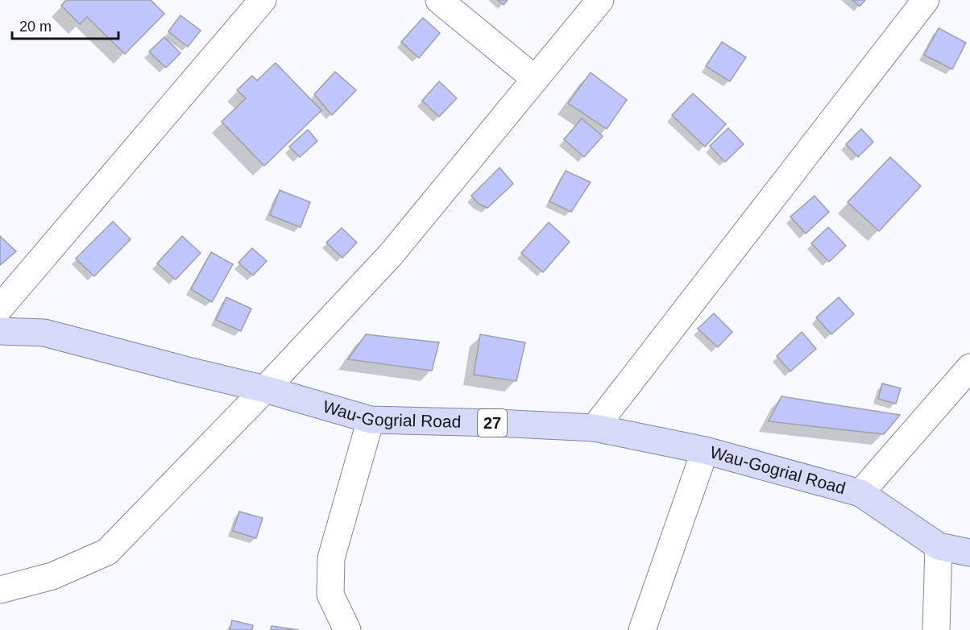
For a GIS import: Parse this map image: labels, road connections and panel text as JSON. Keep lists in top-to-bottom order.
{
  "streets": {
    "main road": ["Wau-Gogrial Road", "27"]
  },
  "scale_bar": "20 m"
}
